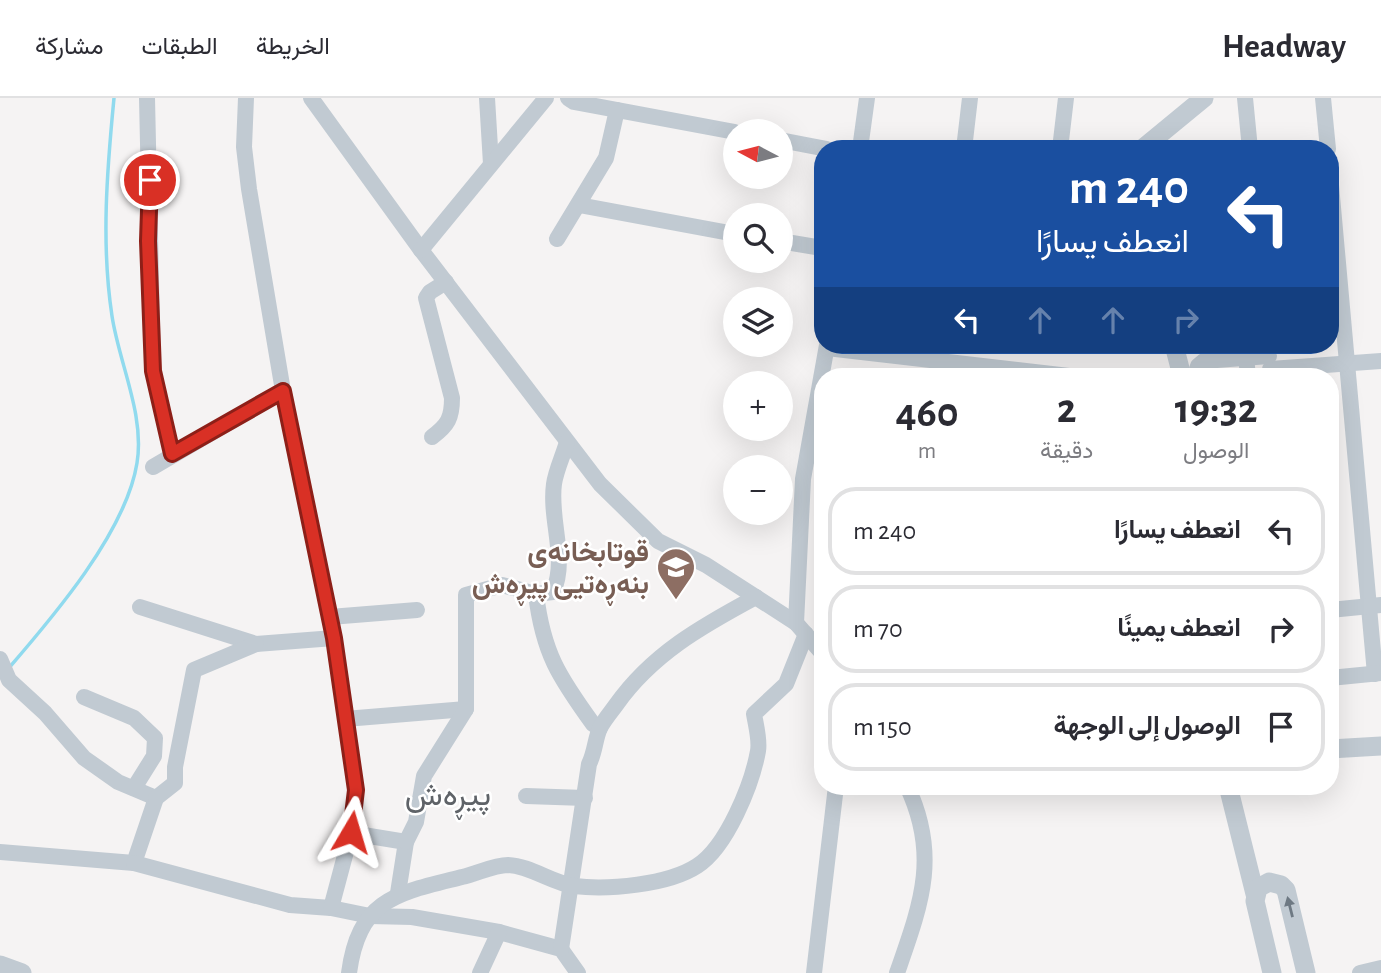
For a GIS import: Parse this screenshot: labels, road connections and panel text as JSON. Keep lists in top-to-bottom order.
{
  "districts": ["پیڕەش"],
  "places": {
    "school or university": ["قوتابخانەی بنەڕەتیی پیڕەش"]
  },
  "north": "left",
  "page": {
    "header": "Headway",
    "nav": ["الخريطة", "الطبقات", "مشاركة"],
    "map_buttons": ["+", "−"],
    "turn": ["240 m", "انعطف يسارًا"],
    "eta": [
      "19:32",
      "الوصول",
      "2",
      "دقيقة",
      "460",
      "m"
    ],
    "list": [
      {
        "name": "انعطف يسارًا",
        "value": "240 m"
      },
      {
        "name": "انعطف يمينًا",
        "value": "70 m"
      },
      {
        "name": "الوصول إلى الوجهة",
        "value": "150 m"
      }
    ]
  }
}
